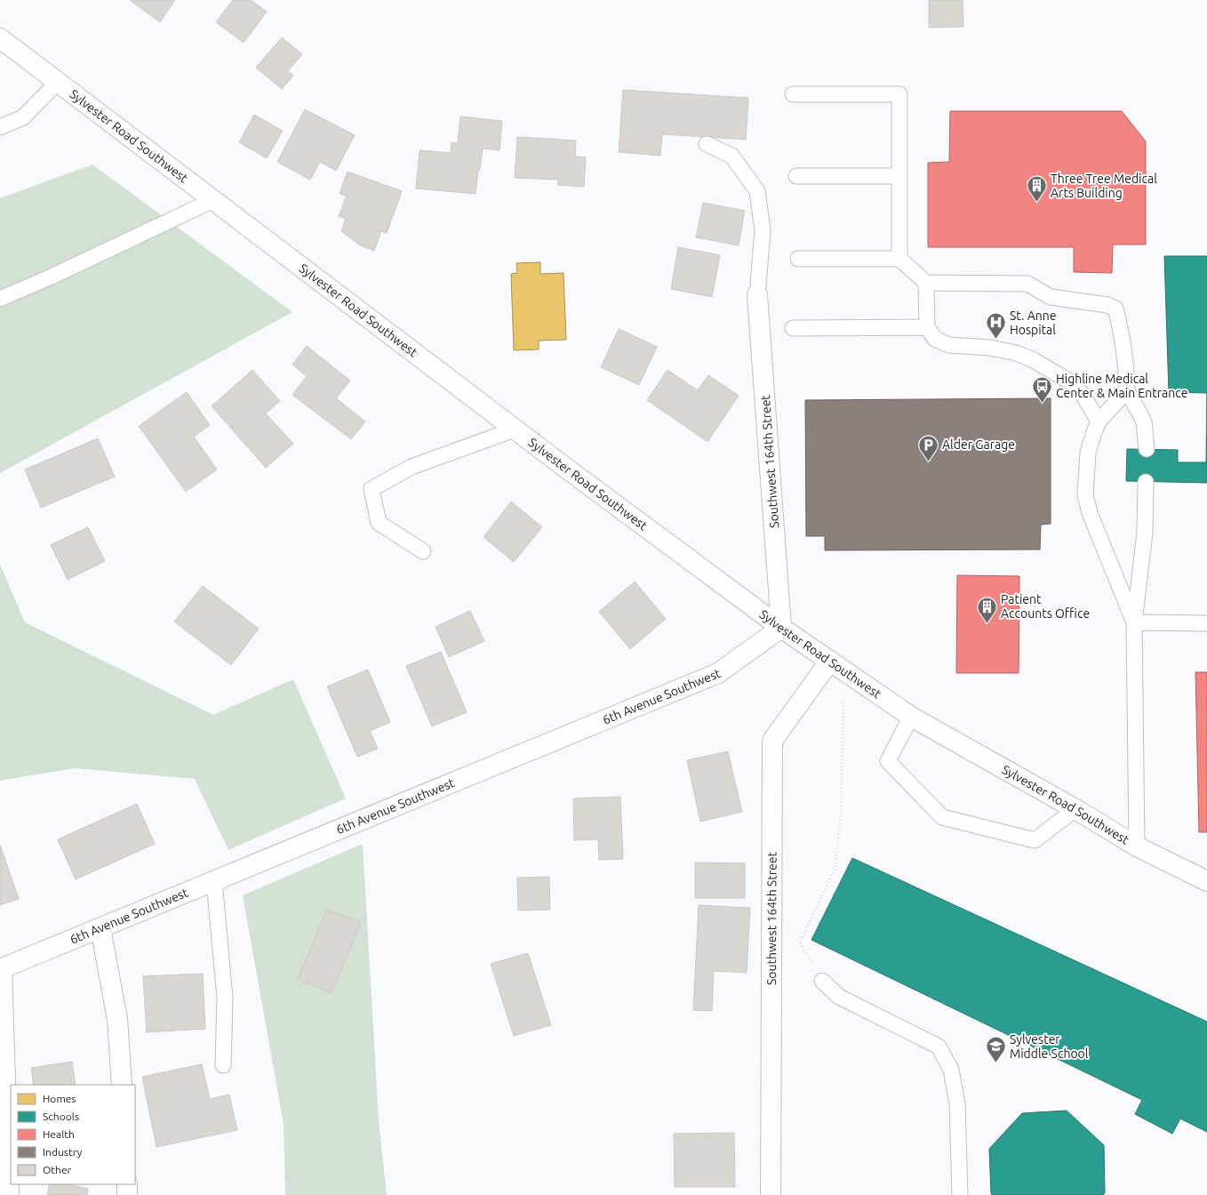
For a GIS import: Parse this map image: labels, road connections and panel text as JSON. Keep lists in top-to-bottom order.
{
  "streets": {
    "street": ["Sylvester Road Southwest", "Southwest 164th Street", "6th Avenue Southwest"]
  },
  "crossings": [
    ["Sylvester Road Southwest", "Southwest 164th Street"],
    ["Sylvester Road Southwest", "6th Avenue Southwest"],
    ["Southwest 164th Street", "6th Avenue Southwest"]
  ],
  "places": {
    "building": ["Three Tree Medical Arts Building", "Patient Accounts Office"],
    "hospital": ["St. Anne Hospital"],
    "bus stop": ["Highline Medical Center & Main Entrance"],
    "parking": ["Alder Garage"],
    "school or university": ["Sylvester Middle School"]
  },
  "legend": [
    "Homes",
    "Schools",
    "Health",
    "Industry",
    "Other"
  ]
}
